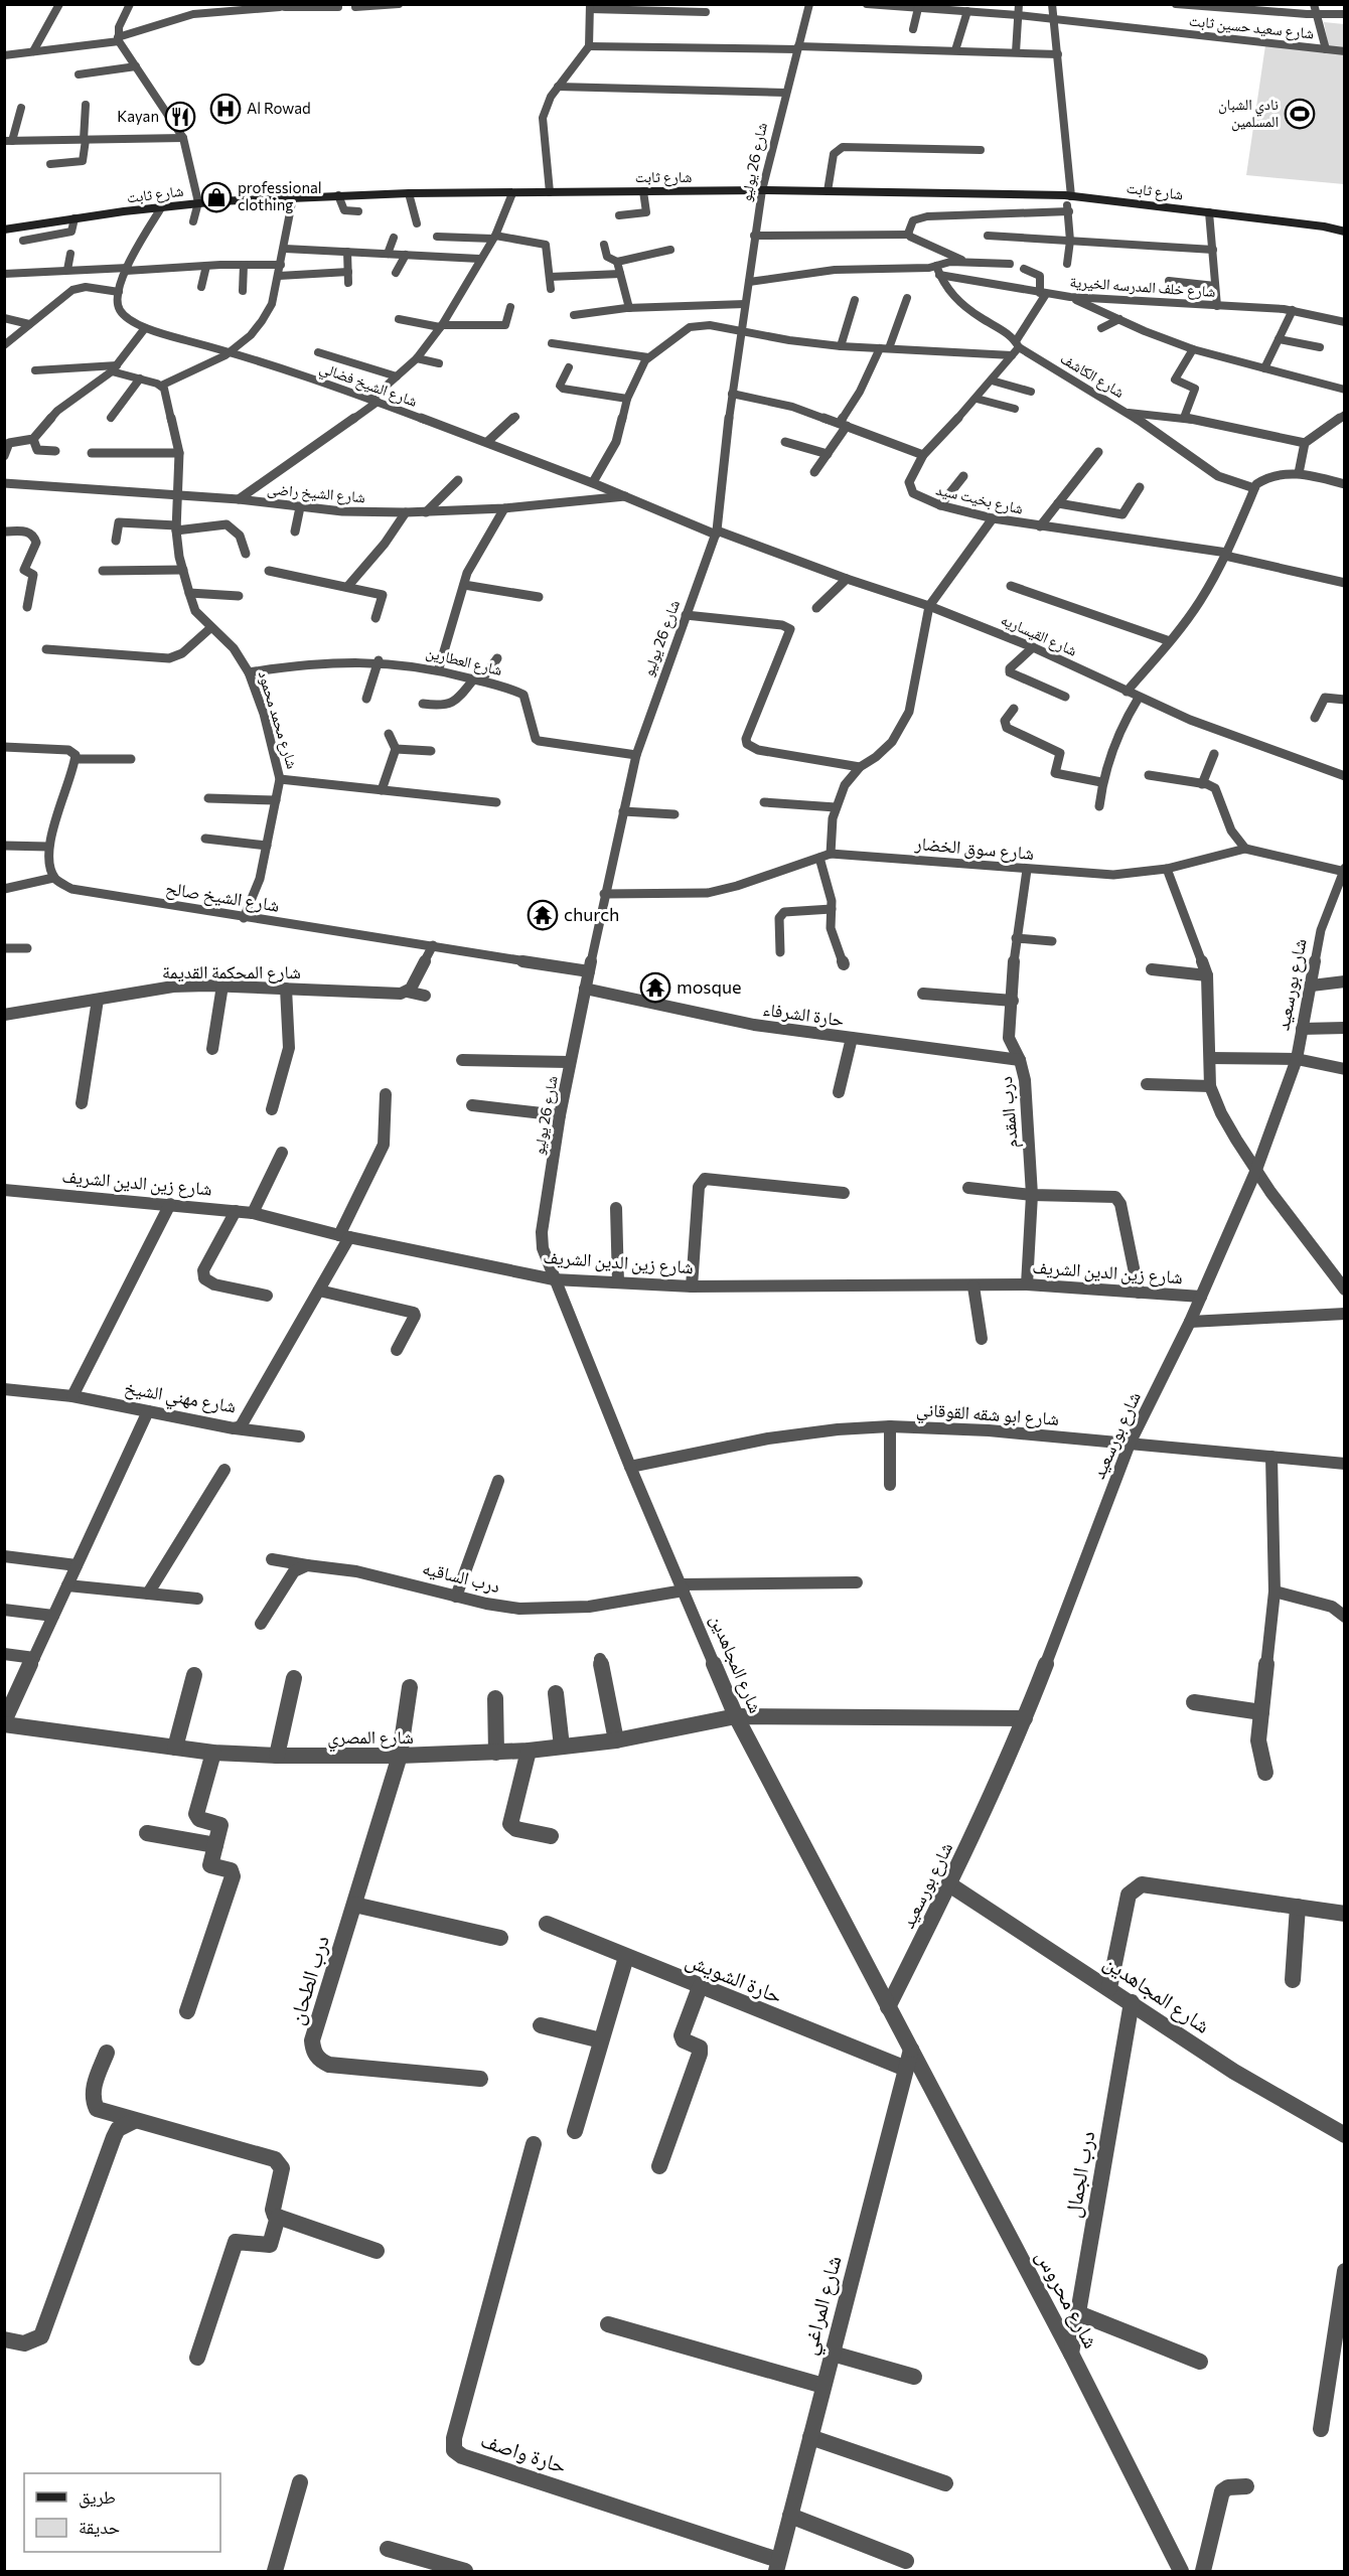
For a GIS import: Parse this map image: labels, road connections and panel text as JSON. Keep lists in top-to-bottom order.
{
  "streets": {
    "main road": ["شارع ثابت"],
    "street": [
      "شارع سعيد حسين ثابت",
      "شارع 26 يوليو",
      "شارع خلف المدرسه الخيرية",
      "شارع الكاشف",
      "شارع الشيخ فضالي",
      "شارع الشيخ راضى",
      "شارع بخيت سيد",
      "شارع القيساريه",
      "شارع العطارين",
      "شارع محمد محمود",
      "شارع سوق الخضار",
      "شارع الشيخ صالح",
      "شارع المحكمة القديمة",
      "شارع بورسعيد",
      "حارة الشرفاء",
      "درب المقدم",
      "شارع زين الدين الشريف",
      "شارع مهني الشيخ",
      "شارع ابو شقه القوقاني",
      "درب الساقيه",
      "شارع المجاهدين",
      "شارع المصري",
      "حارة الشويش",
      "درب الطحان",
      "درب الجمال",
      "شارع محروس",
      "شارع المراغي",
      "حارة واصف"
    ]
  },
  "crossings": [
    ["شارع 26 يوليو", "شارع ثابت"],
    ["شارع 26 يوليو", "شارع الشيخ فضالي"],
    ["شارع 26 يوليو", "شارع القيساريه"],
    ["شارع 26 يوليو", "شارع العطارين"],
    ["شارع 26 يوليو", "شارع سوق الخضار"],
    ["شارع 26 يوليو", "شارع الشيخ صالح"],
    ["شارع 26 يوليو", "حارة الشرفاء"],
    ["شارع 26 يوليو", "شارع زين الدين الشريف"],
    ["شارع 26 يوليو", "شارع المجاهدين"],
    ["شارع خلف المدرسه الخيرية", "شارع الكاشف"],
    ["شارع خلف المدرسه الخيرية", "شارع بخيت سيد"],
    ["شارع الكاشف", "شارع بخيت سيد"],
    ["شارع الشيخ فضالي", "شارع الشيخ راضى"],
    ["شارع الشيخ فضالي", "شارع القيساريه"],
    ["شارع الشيخ راضى", "شارع محمد محمود"],
    ["شارع العطارين", "شارع محمد محمود"],
    ["شارع محمد محمود", "شارع الشيخ صالح"],
    ["شارع سوق الخضار", "شارع بورسعيد"],
    ["شارع سوق الخضار", "درب المقدم"],
    ["شارع بورسعيد", "شارع زين الدين الشريف"],
    ["شارع بورسعيد", "شارع ابو شقه القوقاني"],
    ["شارع بورسعيد", "شارع المجاهدين"],
    ["شارع بورسعيد", "شارع المصري"],
    ["حارة الشرفاء", "درب المقدم"],
    ["درب المقدم", "شارع زين الدين الشريف"],
    ["شارع زين الدين الشريف", "شارع مهني الشيخ"],
    ["شارع زين الدين الشريف", "شارع المجاهدين"],
    ["شارع ابو شقه القوقاني", "شارع المجاهدين"],
    ["درب الساقيه", "شارع المجاهدين"],
    ["شارع المجاهدين", "شارع المصري"],
    ["شارع المجاهدين", "درب الجمال"],
    ["شارع المجاهدين", "شارع محروس"],
    ["شارع المجاهدين", "شارع المراغي"],
    ["شارع المصري", "درب الطحان"],
    ["حارة الشويش", "شارع المراغي"],
    ["درب الجمال", "شارع محروس"],
    ["شارع محروس", "شارع المراغي"],
    ["شارع المراغي", "حارة واصف"]
  ],
  "places": {
    "hospital": ["Al Rowad"],
    "sports": ["نادي الشبان المسلمين"],
    "restaurant": ["Kayan"],
    "shop": ["professional clothing"],
    "temple": ["church", "mosque"]
  },
  "legend": ["طريق", "حديقة"]
}
